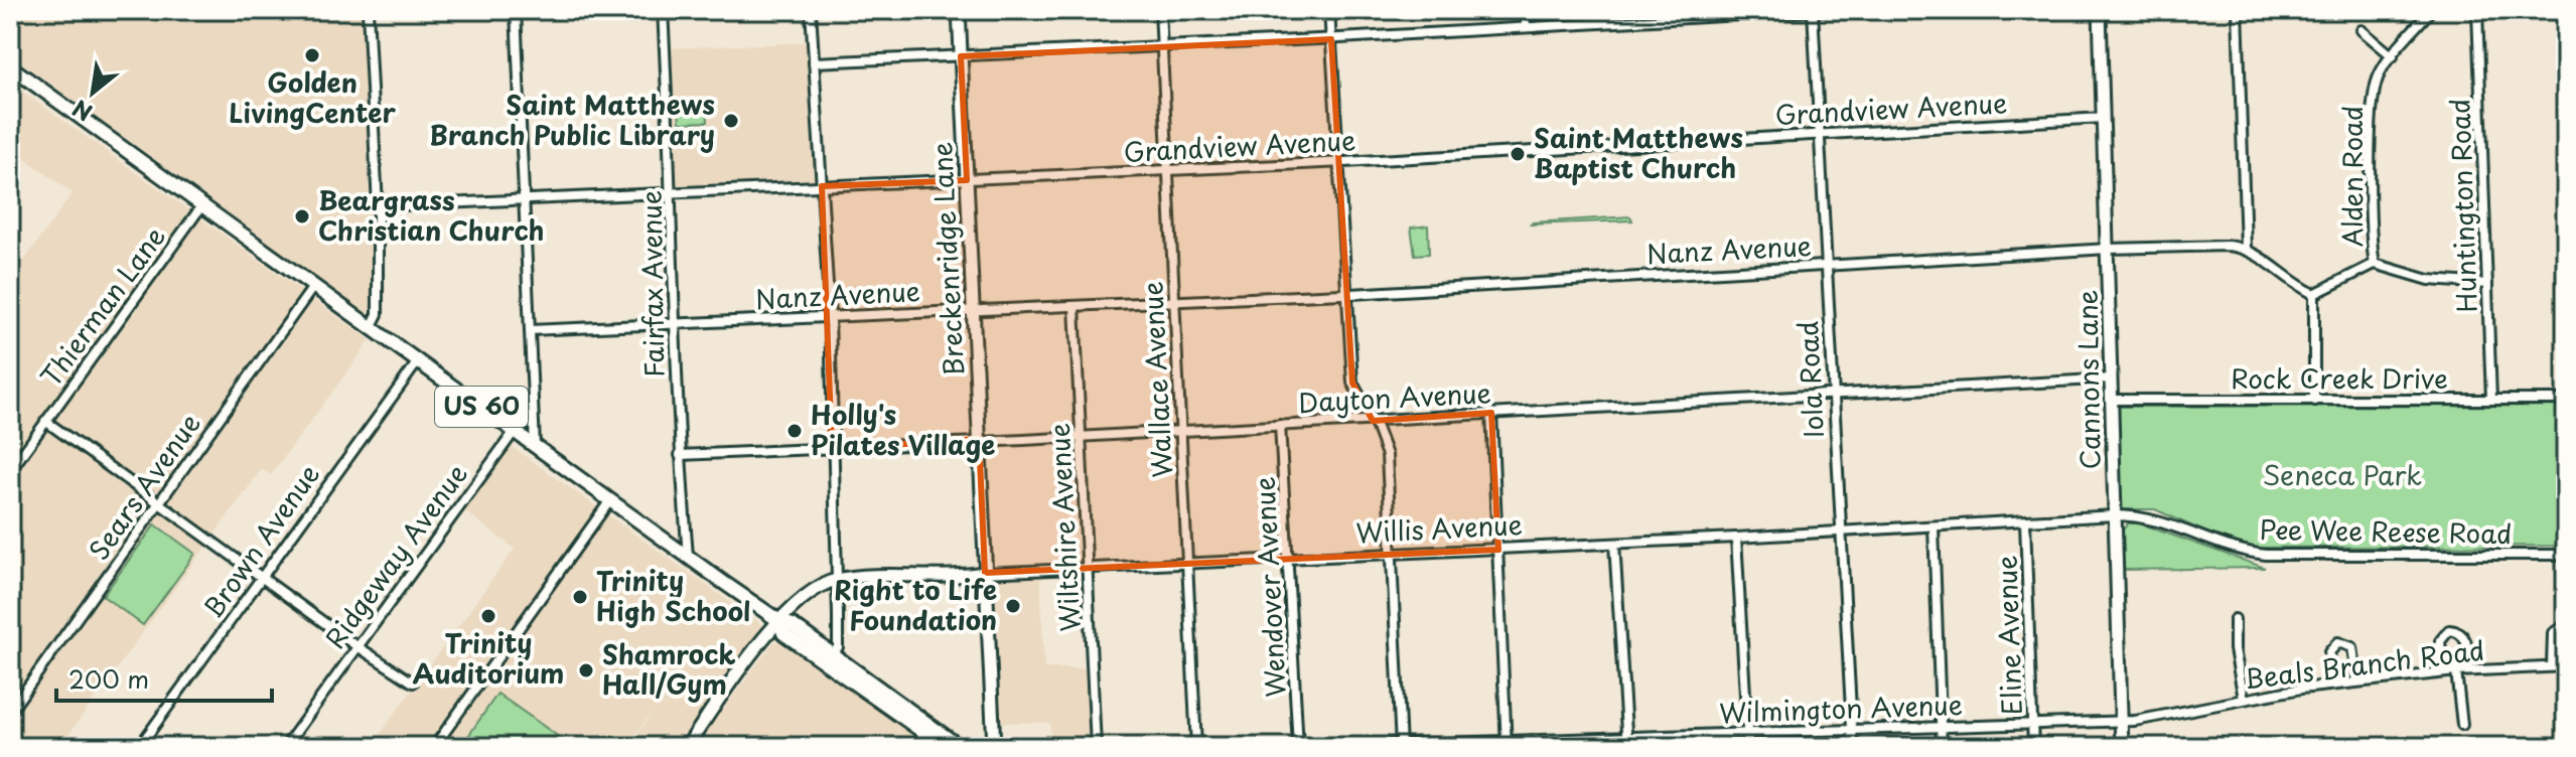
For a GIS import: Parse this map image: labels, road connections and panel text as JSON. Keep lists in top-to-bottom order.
{
  "streets": {
    "main road": [
      "Breckenridge Lane",
      "Cannons Lane",
      "US 60",
      "Willis Avenue"
    ],
    "street": [
      "Grandview Avenue",
      "Alden Road",
      "Huntington Road",
      "Nanz Avenue",
      "Fairfax Avenue",
      "Thierman Lane",
      "Wallace Avenue",
      "Iola Road",
      "Rock Creek Drive",
      "Dayton Avenue",
      "Sears Avenue",
      "Wiltshire Avenue",
      "Pee Wee Reese Road",
      "Brown Avenue",
      "Ridgeway Avenue",
      "Wendover Avenue",
      "Eline Avenue",
      "Beals Branch Road",
      "Wilmington Avenue"
    ]
  },
  "crossings": [
    ["Grandview Avenue", "Breckenridge Lane"],
    ["Grandview Avenue", "Fairfax Avenue"],
    ["Grandview Avenue", "Wallace Avenue"],
    ["Grandview Avenue", "Iola Road"],
    ["Grandview Avenue", "Cannons Lane"],
    ["Huntington Road", "Rock Creek Drive"],
    ["Nanz Avenue", "Breckenridge Lane"],
    ["Nanz Avenue", "Fairfax Avenue"],
    ["Nanz Avenue", "Wallace Avenue"],
    ["Nanz Avenue", "Iola Road"],
    ["Nanz Avenue", "Cannons Lane"],
    ["Nanz Avenue", "Wiltshire Avenue"],
    ["Breckenridge Lane", "Dayton Avenue"],
    ["Breckenridge Lane", "Willis Avenue"],
    ["Fairfax Avenue", "Dayton Avenue"],
    ["Fairfax Avenue", "US 60"],
    ["Thierman Lane", "US 60"],
    ["Wallace Avenue", "Dayton Avenue"],
    ["Wallace Avenue", "Willis Avenue"],
    ["Iola Road", "Dayton Avenue"],
    ["Iola Road", "Willis Avenue"],
    ["Iola Road", "Wilmington Avenue"],
    ["Cannons Lane", "Rock Creek Drive"],
    ["Cannons Lane", "Dayton Avenue"],
    ["Cannons Lane", "Willis Avenue"],
    ["Cannons Lane", "Pee Wee Reese Road"],
    ["Cannons Lane", "Beals Branch Road"],
    ["Cannons Lane", "Wilmington Avenue"],
    ["Dayton Avenue", "Wiltshire Avenue"],
    ["Dayton Avenue", "Wendover Avenue"],
    ["US 60", "Sears Avenue"],
    ["US 60", "Willis Avenue"],
    ["US 60", "Brown Avenue"],
    ["US 60", "Ridgeway Avenue"],
    ["Wiltshire Avenue", "Willis Avenue"],
    ["Willis Avenue", "Pee Wee Reese Road"],
    ["Willis Avenue", "Wendover Avenue"],
    ["Willis Avenue", "Eline Avenue"],
    ["Eline Avenue", "Wilmington Avenue"],
    ["Beals Branch Road", "Wilmington Avenue"]
  ],
  "parks": ["Seneca Park"],
  "places": [
    "Golden LivingCenter",
    "Saint Matthews Branch Public Library",
    "Saint Matthews Baptist Church",
    "Beargrass Christian Church",
    "Holly's Pilates Village",
    "Trinity High School",
    "Right to Life Foundation",
    "Trinity Auditorium",
    "Shamrock Hall/Gym"
  ],
  "scale_bar": "200 m",
  "north": "bottom left"
}
